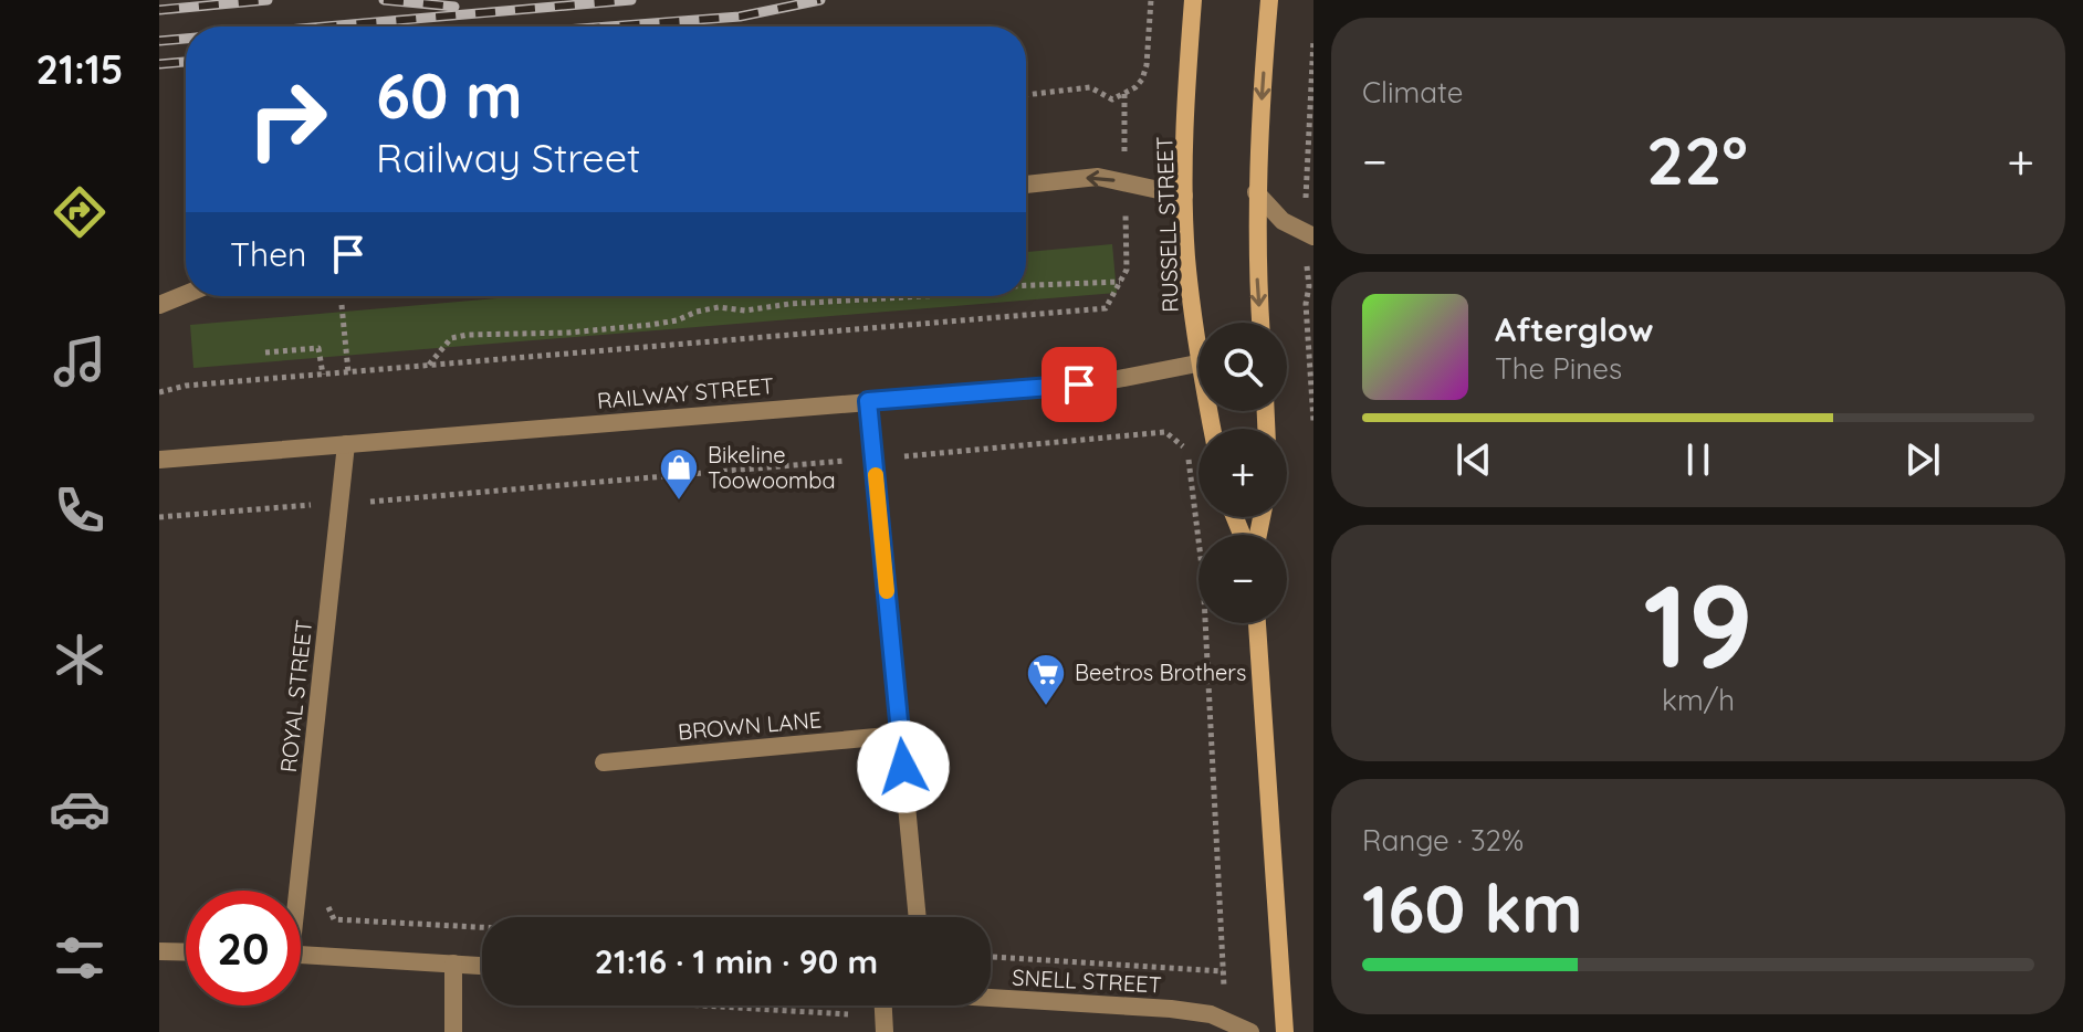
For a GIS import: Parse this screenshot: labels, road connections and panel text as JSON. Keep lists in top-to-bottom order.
{
  "streets": {
    "main road": ["RUSSELL STREET"],
    "street": [
      "RAILWAY STREET",
      "ROYAL STREET",
      "BROWN LANE",
      "SNELL STREET"
    ]
  },
  "crossings": [
    ["RAILWAY STREET", "ROYAL STREET"]
  ],
  "places": {
    "shop": ["Bikeline Toowoomba"],
    "supermarket": ["Beetros Brothers"]
  },
  "page": {
    "tabs": "21:15",
    "tile": [
      "Climate",
      ["19", "km/h"],
      ["Range · 32%", "160 km"]
    ],
    "turn": ["60 m", "Railway Street"],
    "heat": ["−", "22°", "+"],
    "then": "Then",
    "song": ["Afterglow", "The Pines"],
    "map_buttons": ["+", "−"],
    "limit": "20",
    "trip": "21:16 · 1 min · 90 m"
  }
}
